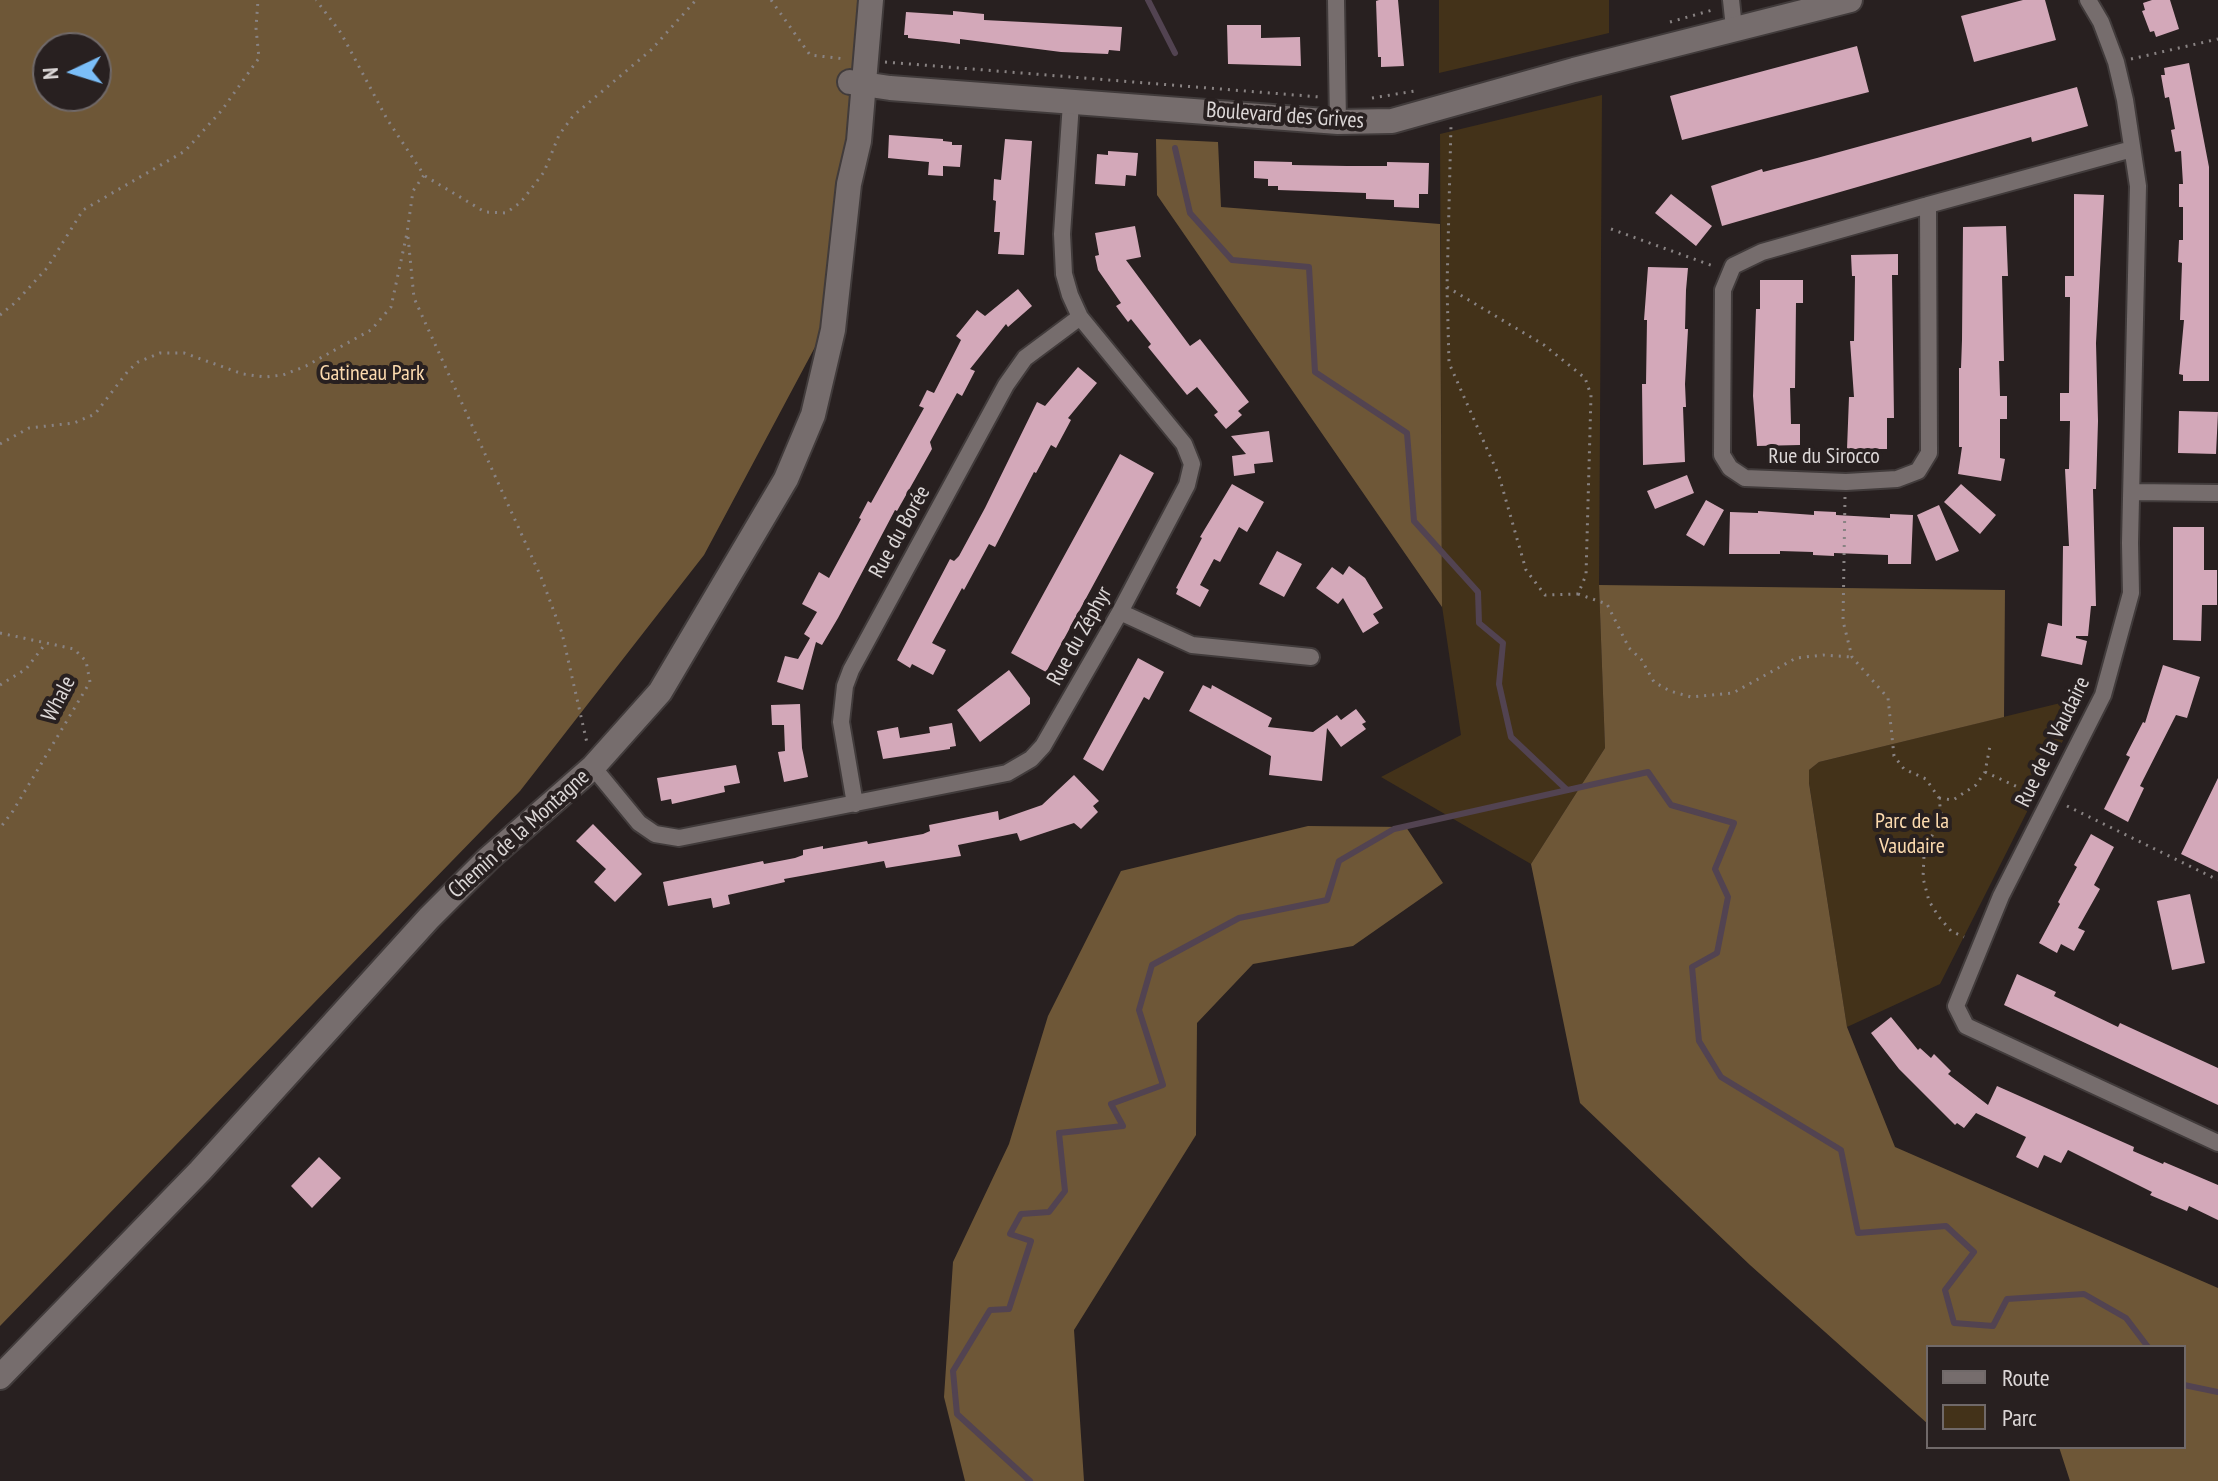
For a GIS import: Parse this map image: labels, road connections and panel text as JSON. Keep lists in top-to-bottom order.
{
  "streets": {
    "street": [
      "Boulevard des Grives",
      "Rue du Sirocco",
      "Rue du Borée",
      "Rue du Zéphyr",
      "Rue de la Vaudaire",
      "Chemin de la Montagne"
    ],
    "path": ["Whale"]
  },
  "crossings": [
    ["Boulevard des Grives", "Rue du Zéphyr"],
    ["Boulevard des Grives", "Chemin de la Montagne"],
    ["Rue du Borée", "Rue du Zéphyr"],
    ["Rue du Zéphyr", "Chemin de la Montagne"]
  ],
  "parks": ["Gatineau Park", "Parc de la Vaudaire"],
  "legend": ["Route", "Parc"],
  "north": "left"
}
